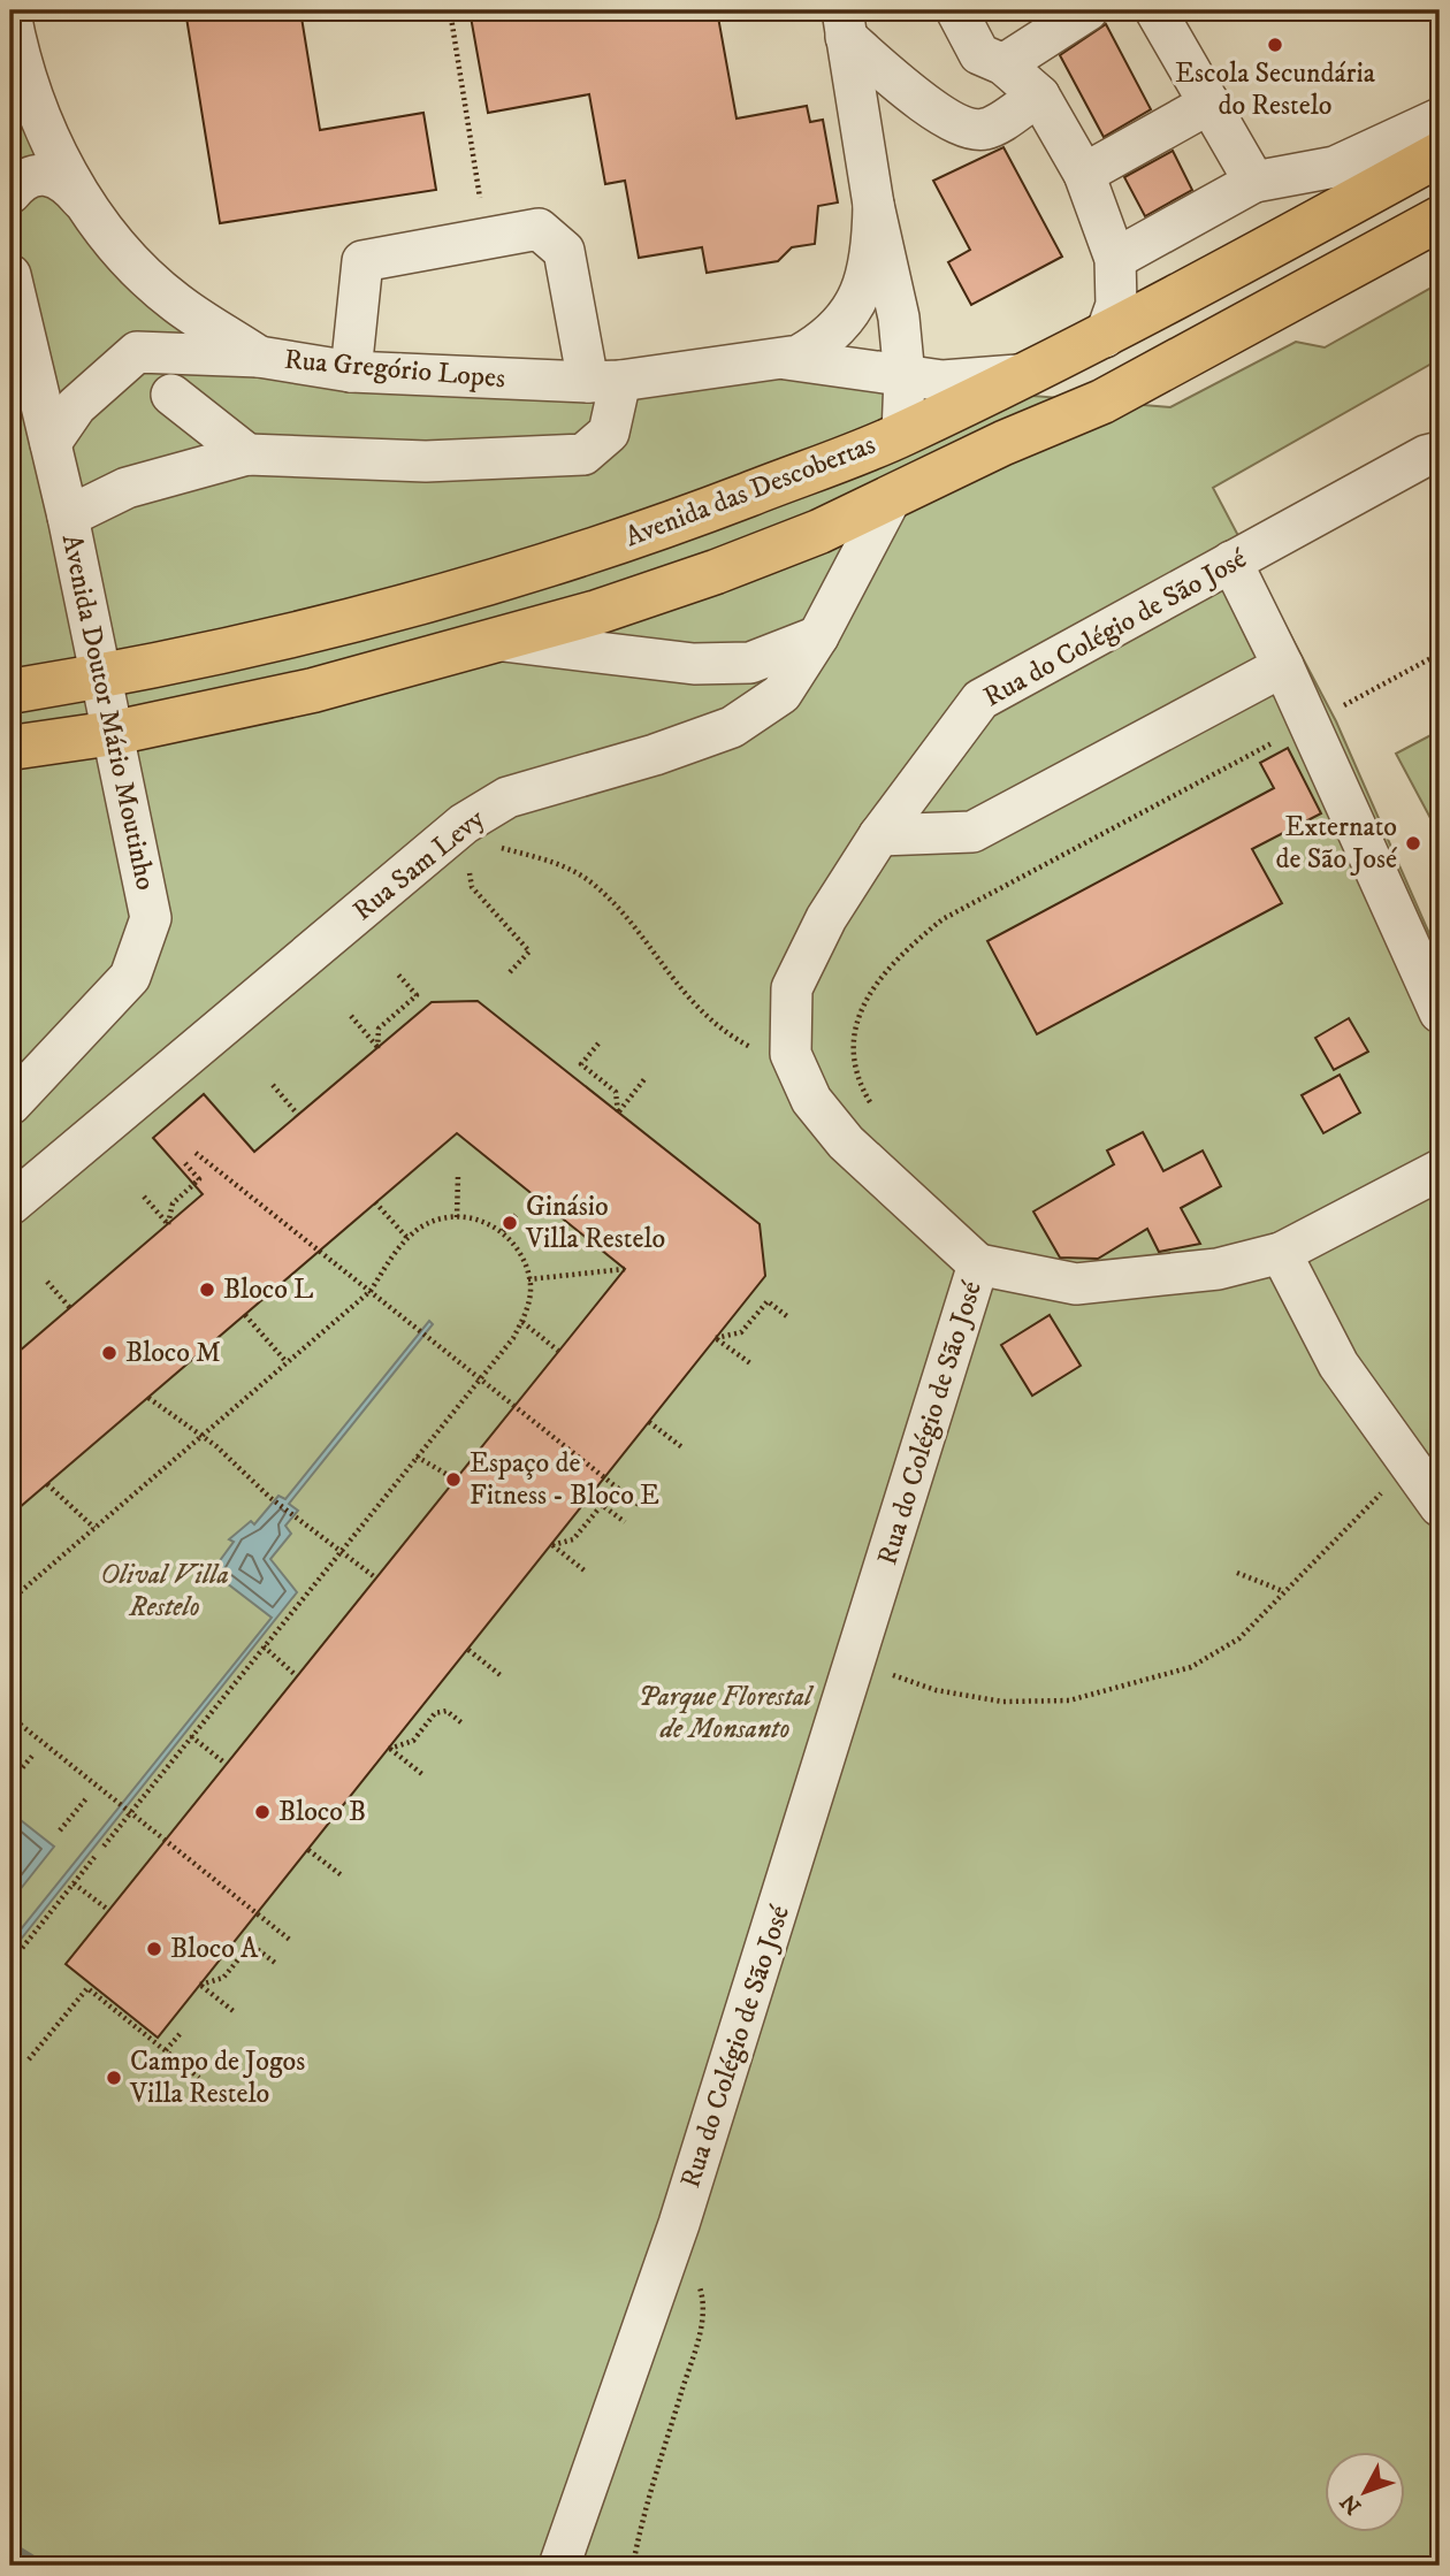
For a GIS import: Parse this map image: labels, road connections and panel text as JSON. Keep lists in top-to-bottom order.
{
  "streets": {
    "main road": ["Avenida das Descobertas"],
    "street": [
      "Rua Gregório Lopes",
      "Rua do Colégio de São José",
      "Avenida Doutor Mário Moutinho",
      "Rua Sam Levy"
    ]
  },
  "crossings": [
    ["Rua Gregório Lopes", "Avenida das Descobertas"],
    ["Rua Gregório Lopes", "Avenida Doutor Mário Moutinho"],
    ["Avenida das Descobertas", "Avenida Doutor Mário Moutinho"],
    ["Avenida das Descobertas", "Rua Sam Levy"]
  ],
  "parks": ["Olival Villa Restelo", "Parque Florestal de Monsanto"],
  "places": [
    "Escola Secundária do Restelo",
    "Externato de São José",
    "Ginásio Villa Restelo",
    "Bloco L",
    "Bloco M",
    "Espaço de Fitness - Bloco E",
    "Bloco B",
    "Bloco A",
    "Campo de Jogos Villa Restelo"
  ],
  "north": "bottom left"
}
